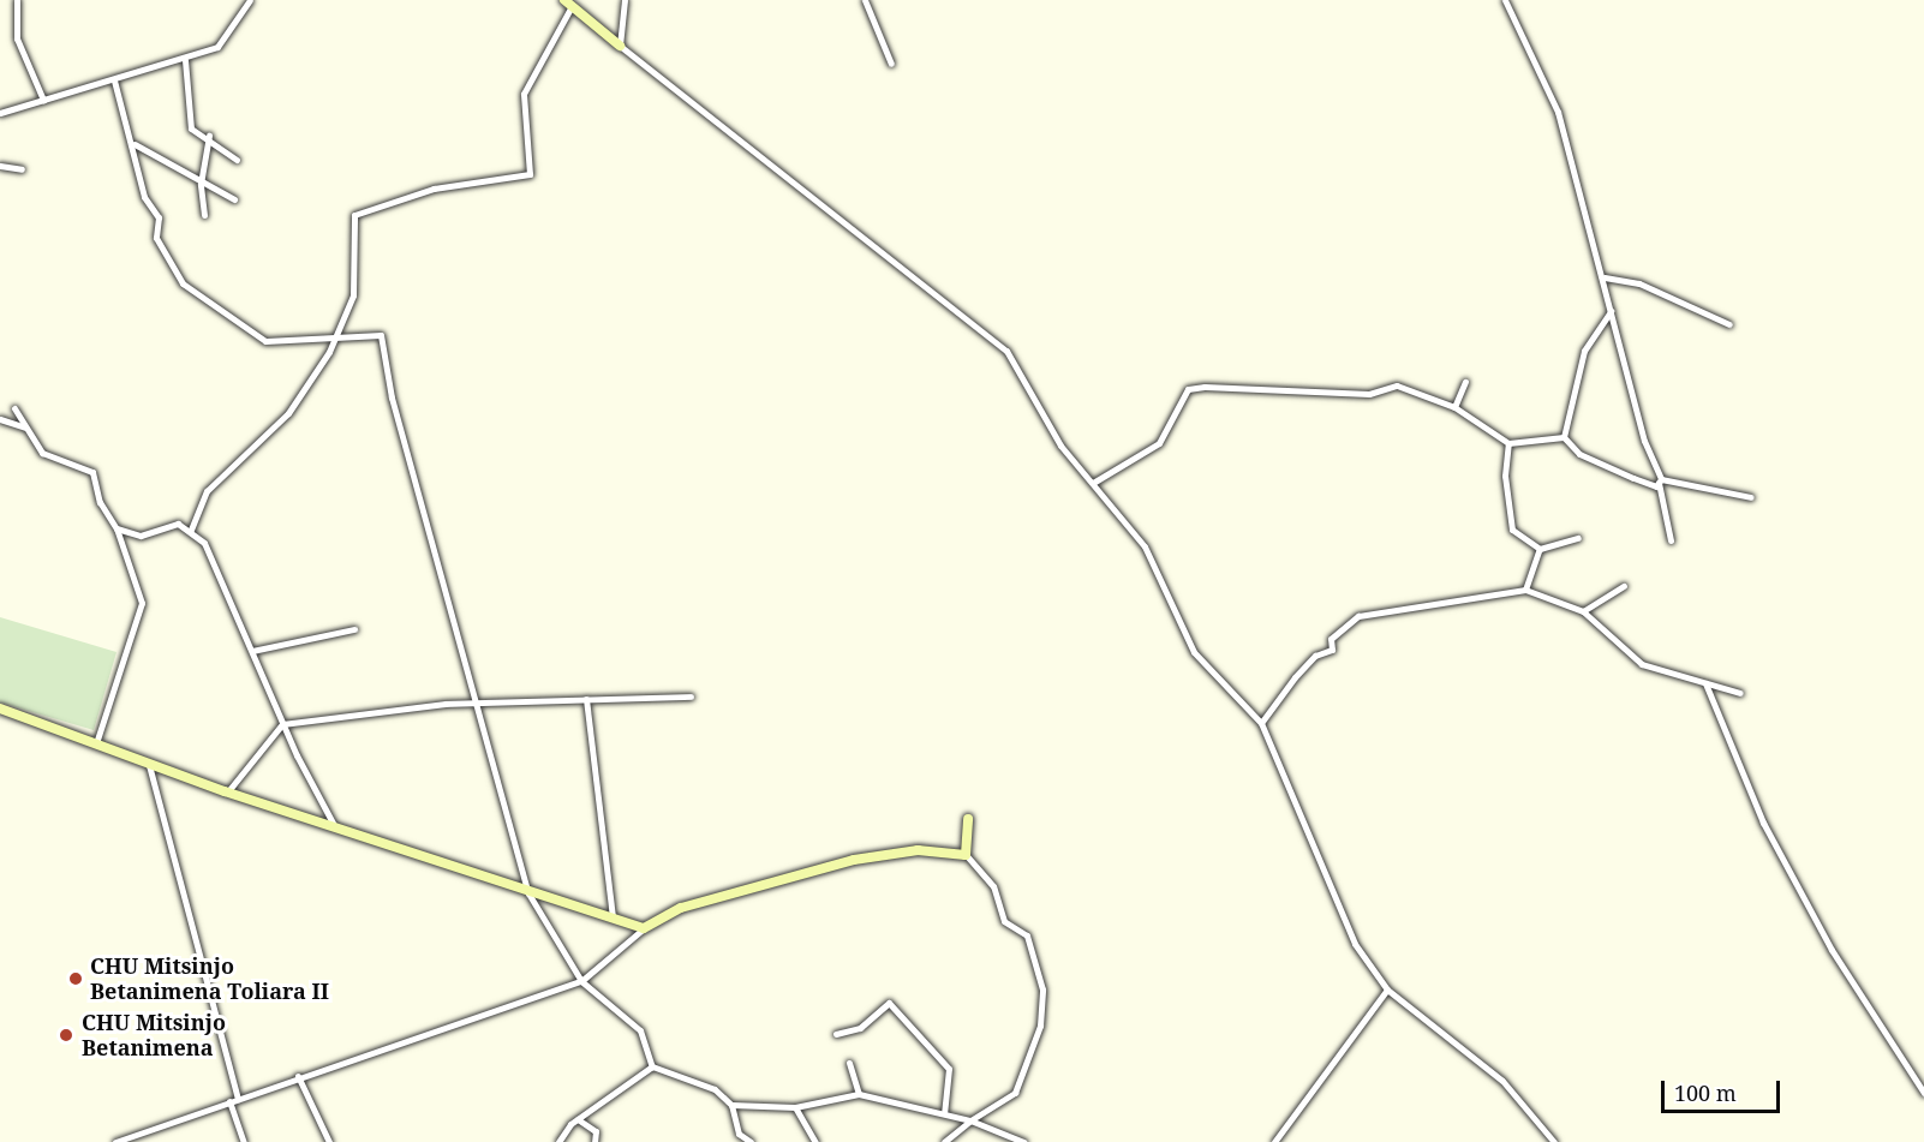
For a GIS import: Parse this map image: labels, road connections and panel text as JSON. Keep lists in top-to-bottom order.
{
  "places": ["CHU Mitsinjo Betanimena Toliara II", "CHU Mitsinjo Betanimena"],
  "scale_bar": "100 m"
}
